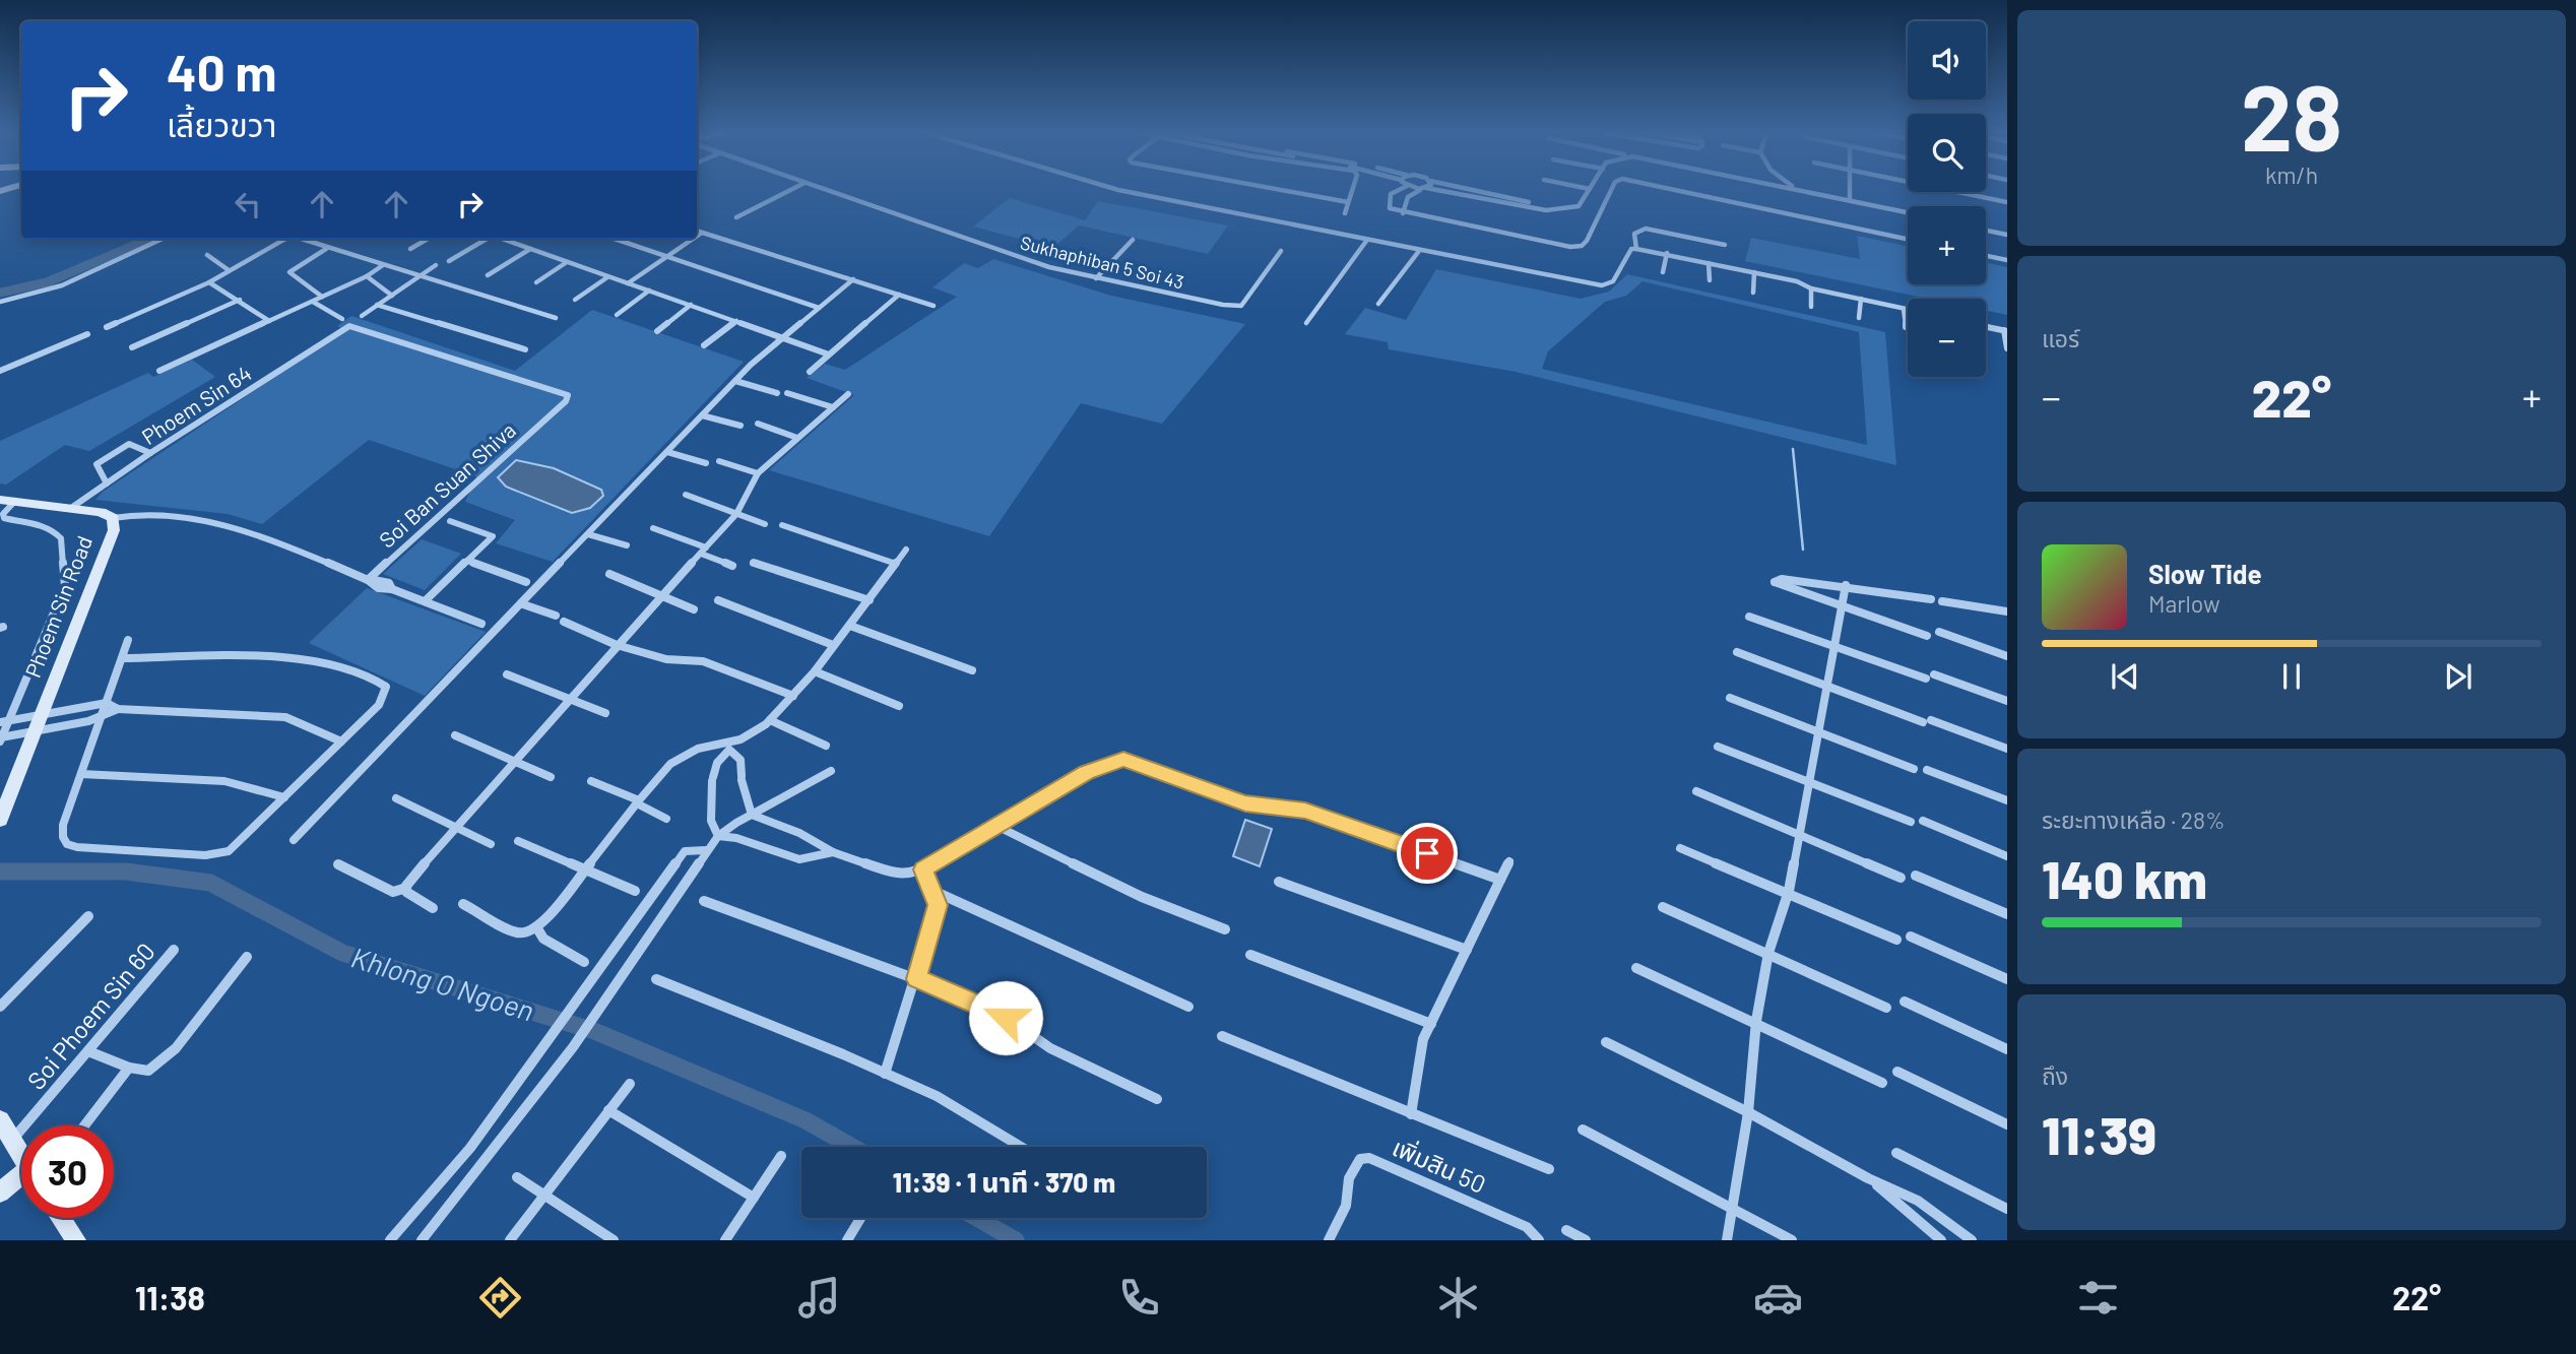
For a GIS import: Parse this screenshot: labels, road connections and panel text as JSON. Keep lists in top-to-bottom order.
{
  "streets": {
    "street": [
      "Sukhaphiban 5 Soi 43",
      "Phoem Sin 64",
      "Soi Ban Suan Shiva",
      "Phoem Sin Road",
      "Soi Phoem Sin 60",
      "เพิ่มสิน 50"
    ]
  },
  "crossings": [
    ["Phoem Sin 64", "Soi Ban Suan Shiva"],
    ["Phoem Sin 64", "Phoem Sin Road"]
  ],
  "water": ["Khlong O Ngoen"],
  "page": {
    "tile": [
      ["28", "km/h"],
      "แอร์",
      ["ระยะทางเหลือ · 28%", "140 km"],
      ["ถึง", "11:39"]
    ],
    "map_buttons": ["+", "−"],
    "turn": ["40 m", "เลี้ยวขวา"],
    "heat": ["−", "22°", "+"],
    "song": ["Slow Tide", "Marlow"],
    "limit": "30",
    "trip": "11:39 · 1 นาที · 370 m",
    "tabs": ["11:38", "22°"]
  }
}
